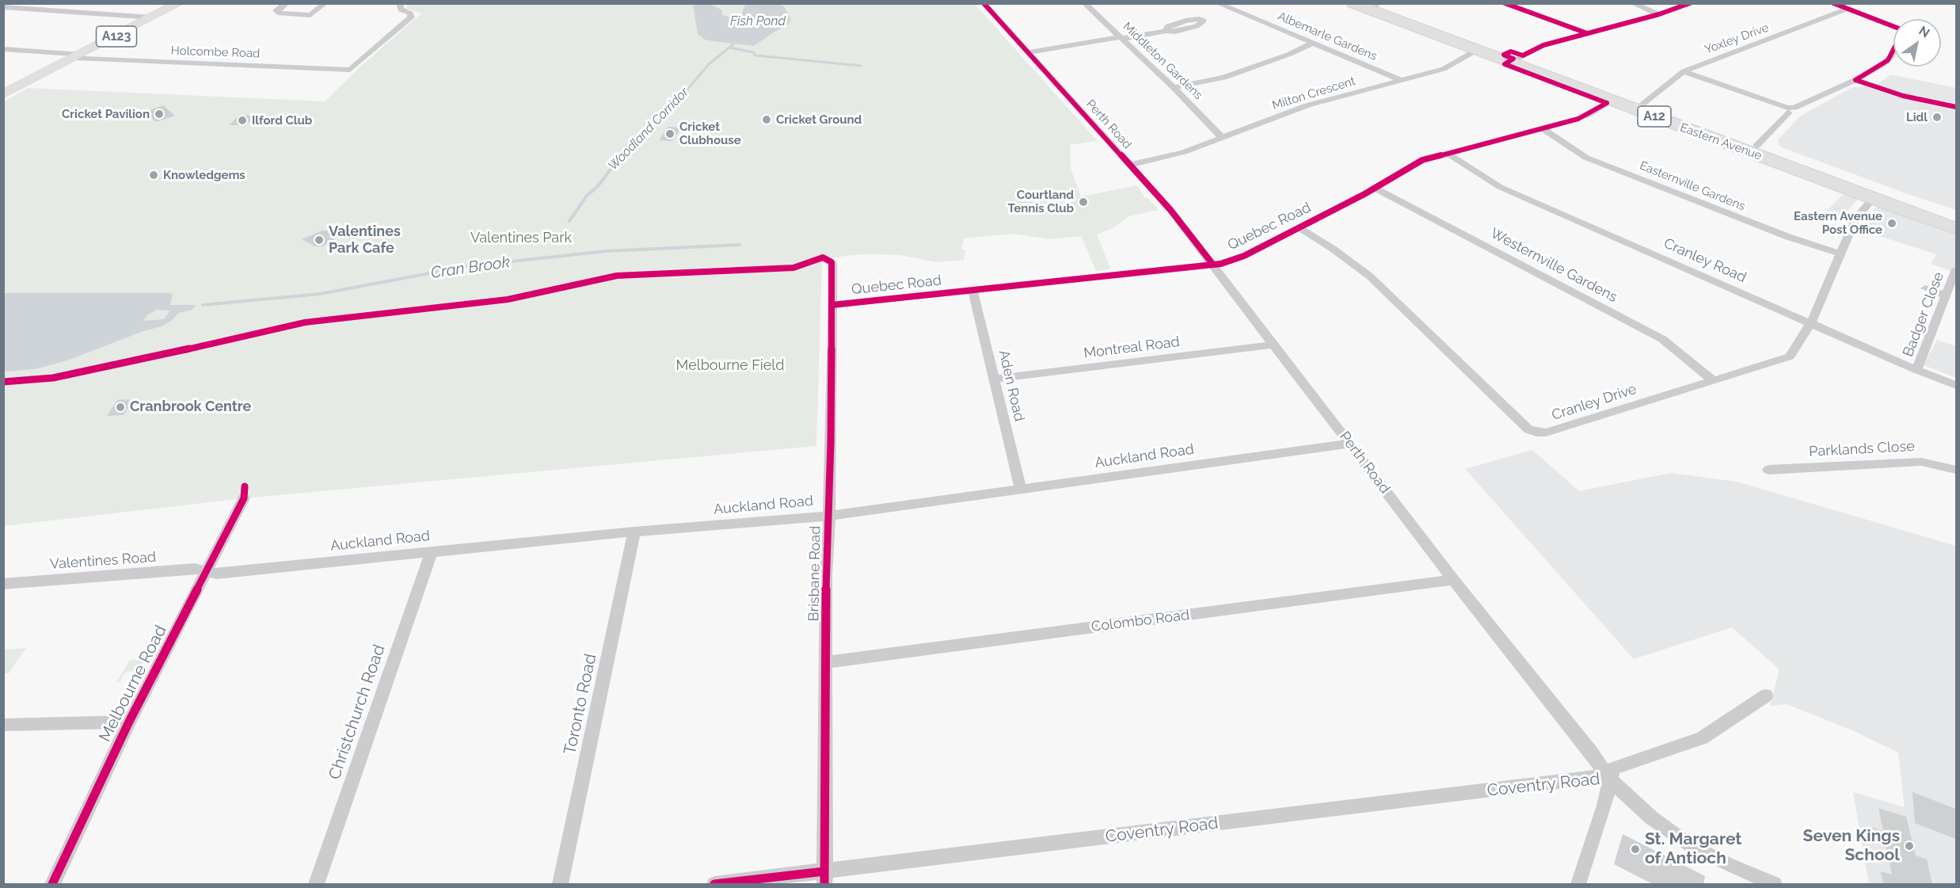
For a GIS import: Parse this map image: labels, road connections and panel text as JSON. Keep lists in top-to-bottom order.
{
  "streets": {
    "highway": ["A12", "Eastern Avenue"],
    "main road": ["A123"],
    "street": [
      "Albemarle Gardens",
      "Yoxley Drive",
      "Holcombe Road",
      "Middleton Gardens",
      "Milton Crescent",
      "Perth Road",
      "Easternville Gardens",
      "Quebec Road",
      "Cranley Road",
      "Westernville Gardens",
      "Badger Close",
      "Montreal Road",
      "Aden Road",
      "Cranley Drive",
      "Parklands Close",
      "Auckland Road",
      "Valentines Road",
      "Brisbane Road",
      "Colombo Road",
      "Melbourne Road",
      "Toronto Road",
      "Christchurch Road",
      "Coventry Road"
    ]
  },
  "crossings": [
    ["A123", "Holcombe Road"],
    ["Albemarle Gardens", "Milton Crescent"],
    ["Yoxley Drive", "Eastern Avenue"],
    ["Middleton Gardens", "Milton Crescent"],
    ["Milton Crescent", "Perth Road"],
    ["Milton Crescent", "Eastern Avenue"],
    ["Perth Road", "Quebec Road"],
    ["Perth Road", "Montreal Road"],
    ["Perth Road", "Auckland Road"],
    ["Perth Road", "Colombo Road"],
    ["Perth Road", "Coventry Road"],
    ["Eastern Avenue", "Quebec Road"],
    ["Eastern Avenue", "Cranley Drive"],
    ["Easternville Gardens", "Quebec Road"],
    ["Easternville Gardens", "Cranley Drive"],
    ["Quebec Road", "Cranley Road"],
    ["Quebec Road", "Westernville Gardens"],
    ["Quebec Road", "Aden Road"],
    ["Quebec Road", "Cranley Drive"],
    ["Quebec Road", "Brisbane Road"],
    ["Cranley Road", "Badger Close"],
    ["Cranley Road", "Cranley Drive"],
    ["Westernville Gardens", "Cranley Drive"],
    ["Montreal Road", "Aden Road"],
    ["Aden Road", "Auckland Road"],
    ["Auckland Road", "Valentines Road"],
    ["Auckland Road", "Brisbane Road"],
    ["Auckland Road", "Melbourne Road"],
    ["Auckland Road", "Toronto Road"],
    ["Auckland Road", "Christchurch Road"],
    ["Valentines Road", "Melbourne Road"],
    ["Brisbane Road", "Colombo Road"],
    ["Brisbane Road", "Coventry Road"]
  ],
  "water": ["Fish Pond", "Woodland Corridor", "Cran Brook"],
  "parks": ["Valentines Park", "Melbourne Field"],
  "places": [
    "Cricket Pavilion",
    "Lidl",
    "Cricket Ground",
    "Ilford Club",
    "Cricket Clubhouse",
    "Knowledgems",
    "Courtland Tennis Club",
    "Eastern Avenue Post Office",
    "Valentines Park Cafe",
    "Cranbrook Centre",
    "Seven Kings School",
    "St. Margaret of Antioch"
  ],
  "north": "top right"
}
